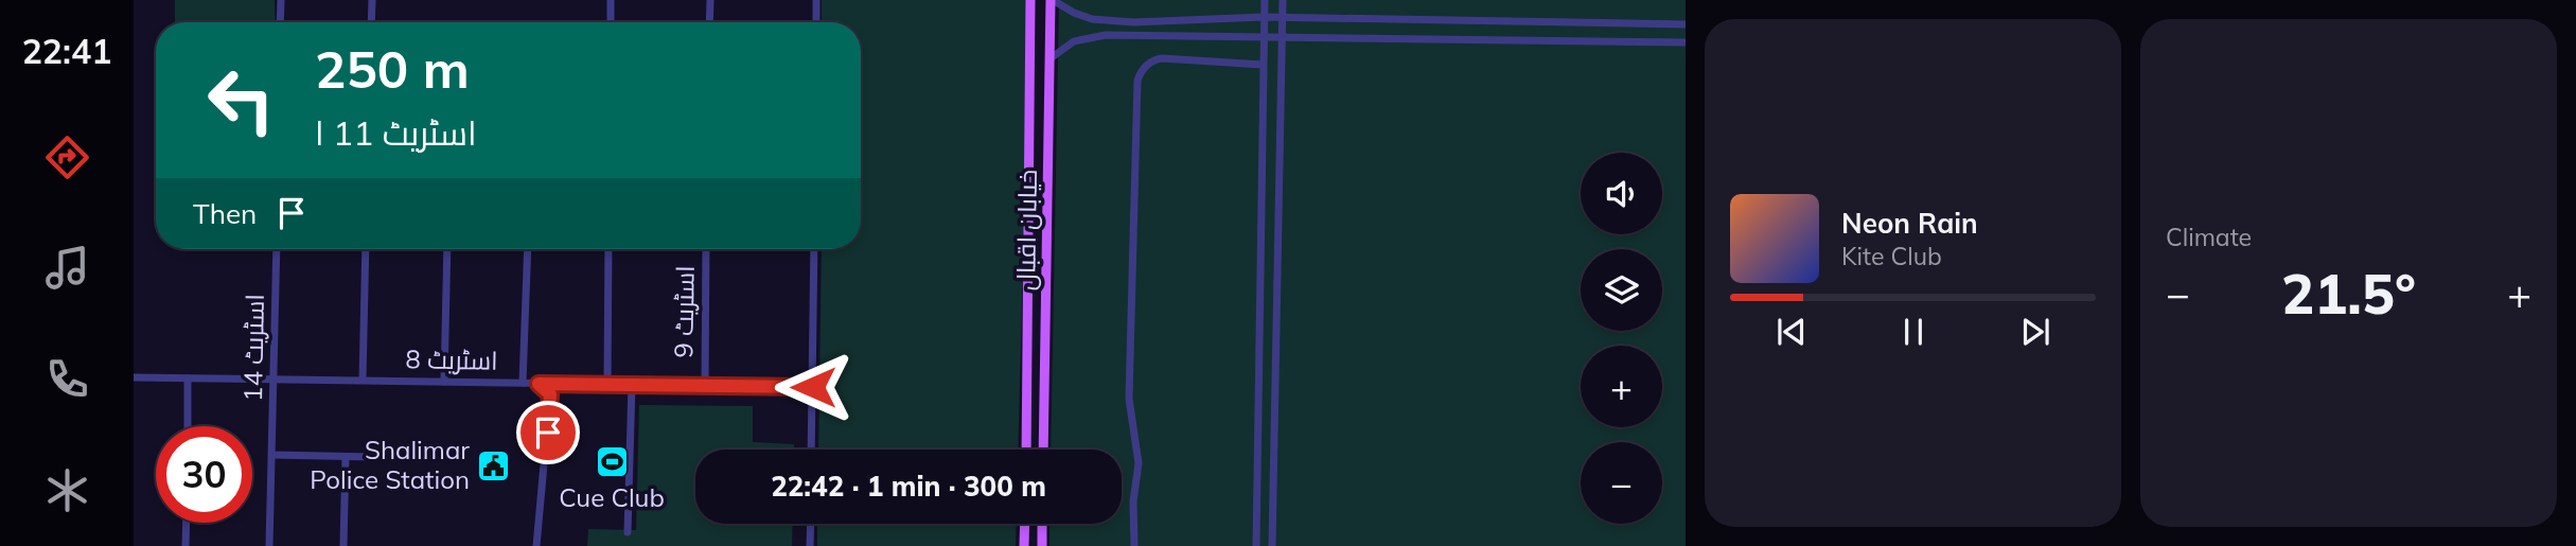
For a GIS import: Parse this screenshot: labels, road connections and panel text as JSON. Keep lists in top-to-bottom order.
{
  "streets": {
    "main road": ["خیابان اقبال"],
    "street": ["اسٹریٹ 9", "اسٹریٹ 14", "اسٹریٹ 8"]
  },
  "crossings": [
    ["اسٹریٹ 9", "اسٹریٹ 8"],
    ["اسٹریٹ 14", "اسٹریٹ 8"]
  ],
  "places": {
    "sports": ["Cue Club"],
    "public building": ["Shalimar Police Station"]
  },
  "page": {
    "tabs": "22:41",
    "tile": "Climate",
    "turn": ["250 m", "اسٹریٹ 11 ا"],
    "map_buttons": ["+", "−"],
    "then": "Then",
    "song": ["Neon Rain", "Kite Club"],
    "heat": ["−", "21.5°", "+"],
    "limit": "30",
    "trip": "22:42 · 1 min · 300 m"
  }
}
